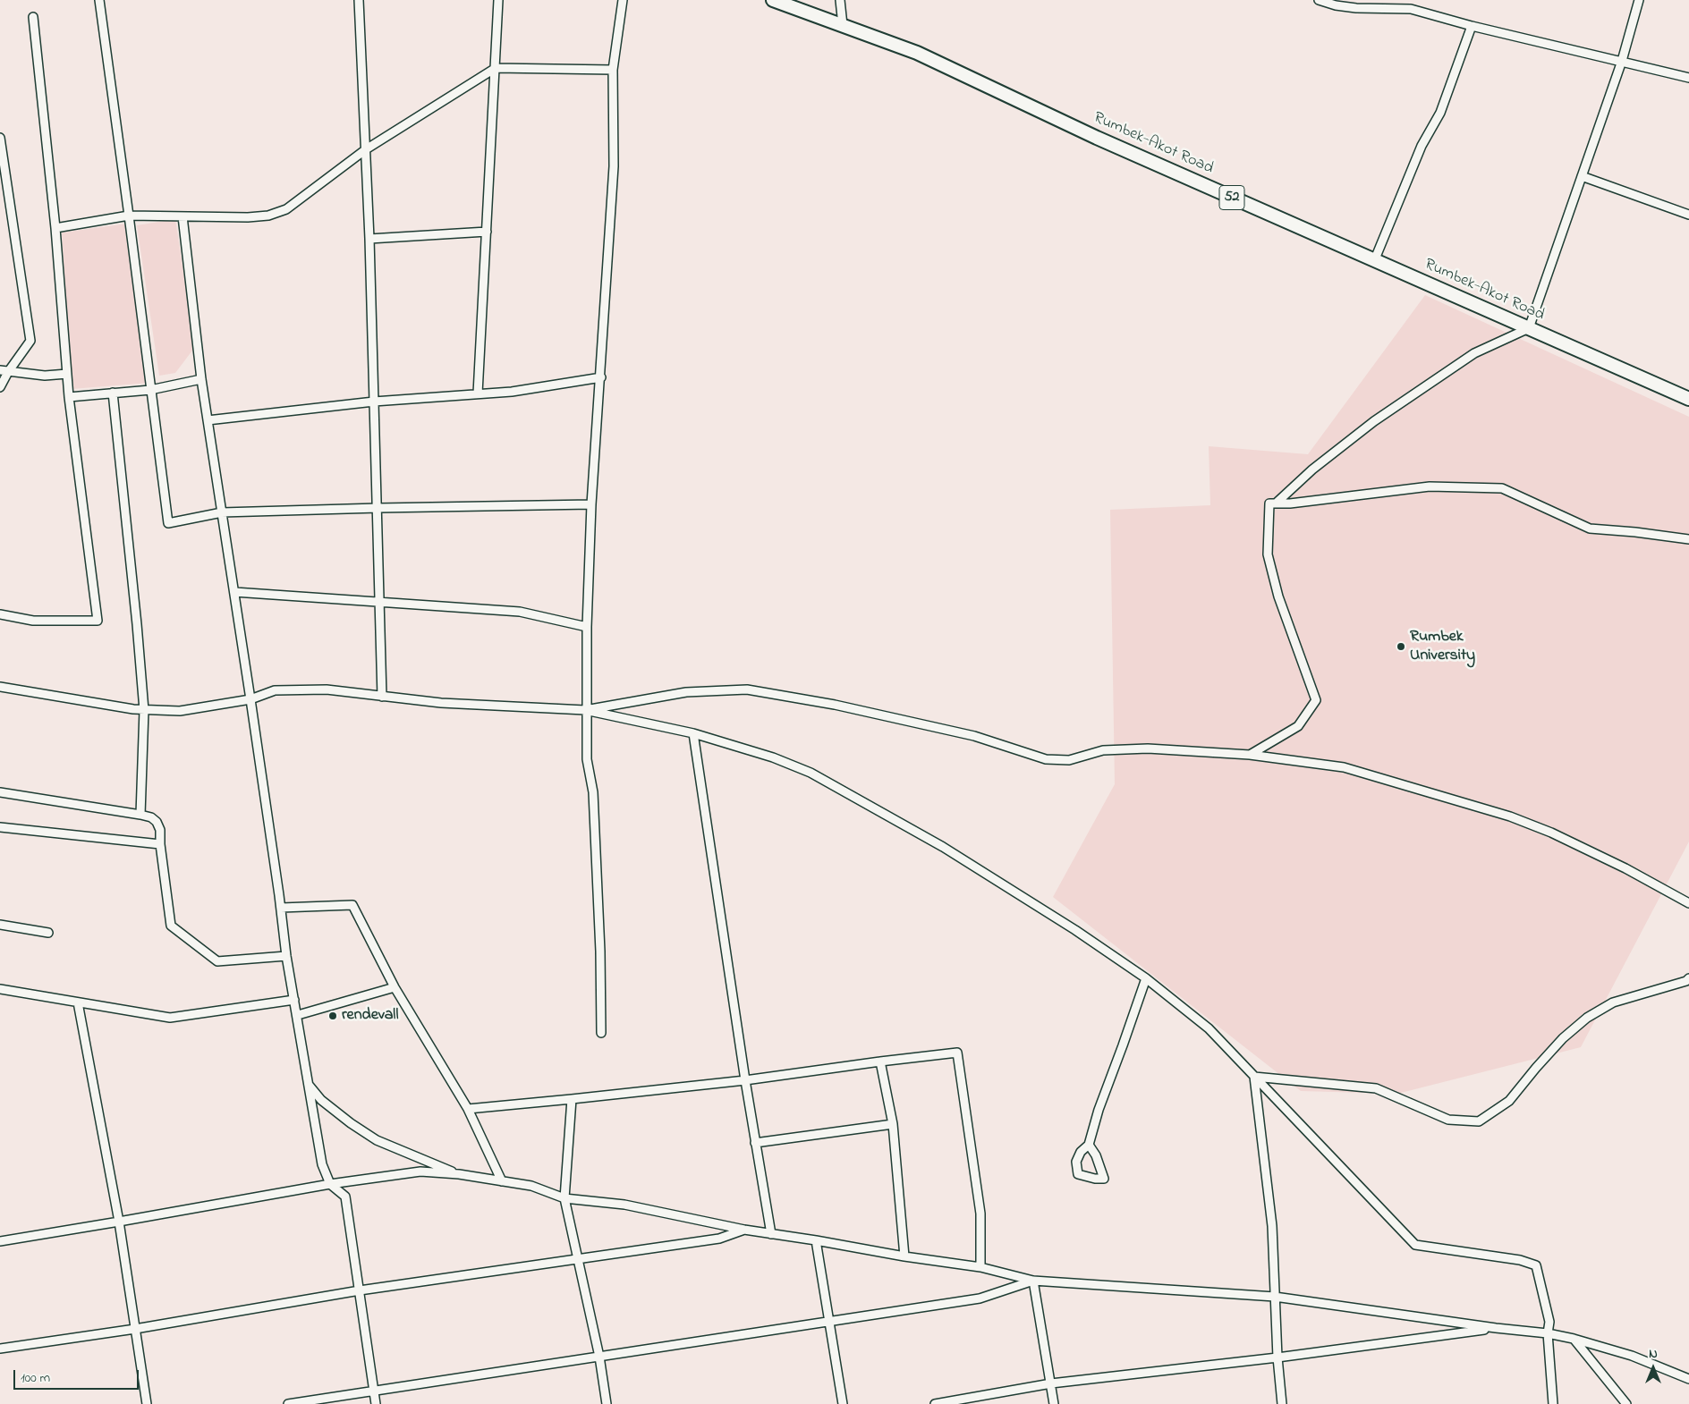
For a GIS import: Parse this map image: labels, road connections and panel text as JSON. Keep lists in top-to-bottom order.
{
  "streets": {
    "main road": ["Rumbek-Akot Road", "52"]
  },
  "places": ["Rumbek University", "rendevall"],
  "scale_bar": "100 m",
  "north": "top"
}
